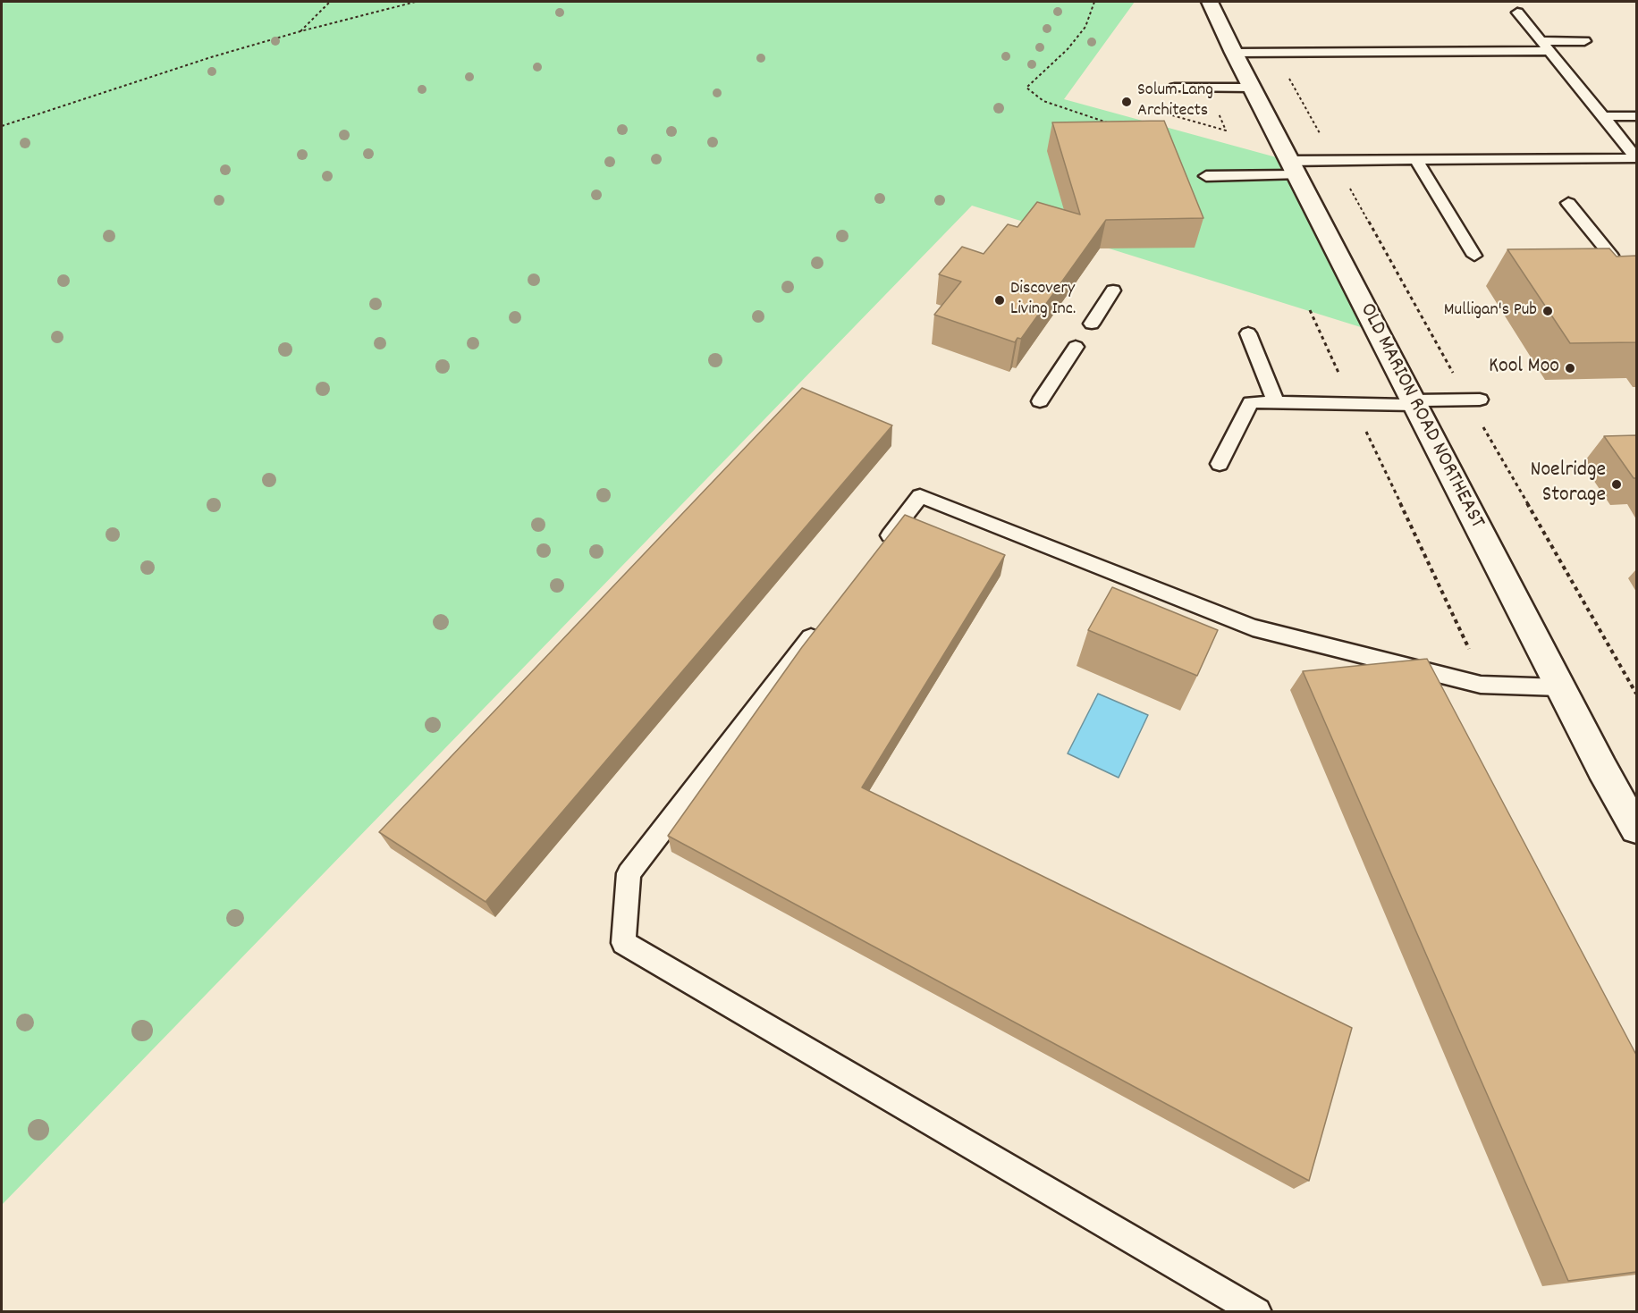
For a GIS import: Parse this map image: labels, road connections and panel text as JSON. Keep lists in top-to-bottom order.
{
  "streets": {
    "main road": ["OLD MARION ROAD NORTHEAST"]
  },
  "places": [
    "Solum Lang Architects",
    "Discovery Living Inc.",
    "Mulligan's Pub",
    "Kool Moo",
    "Noelridge Storage"
  ]
}
